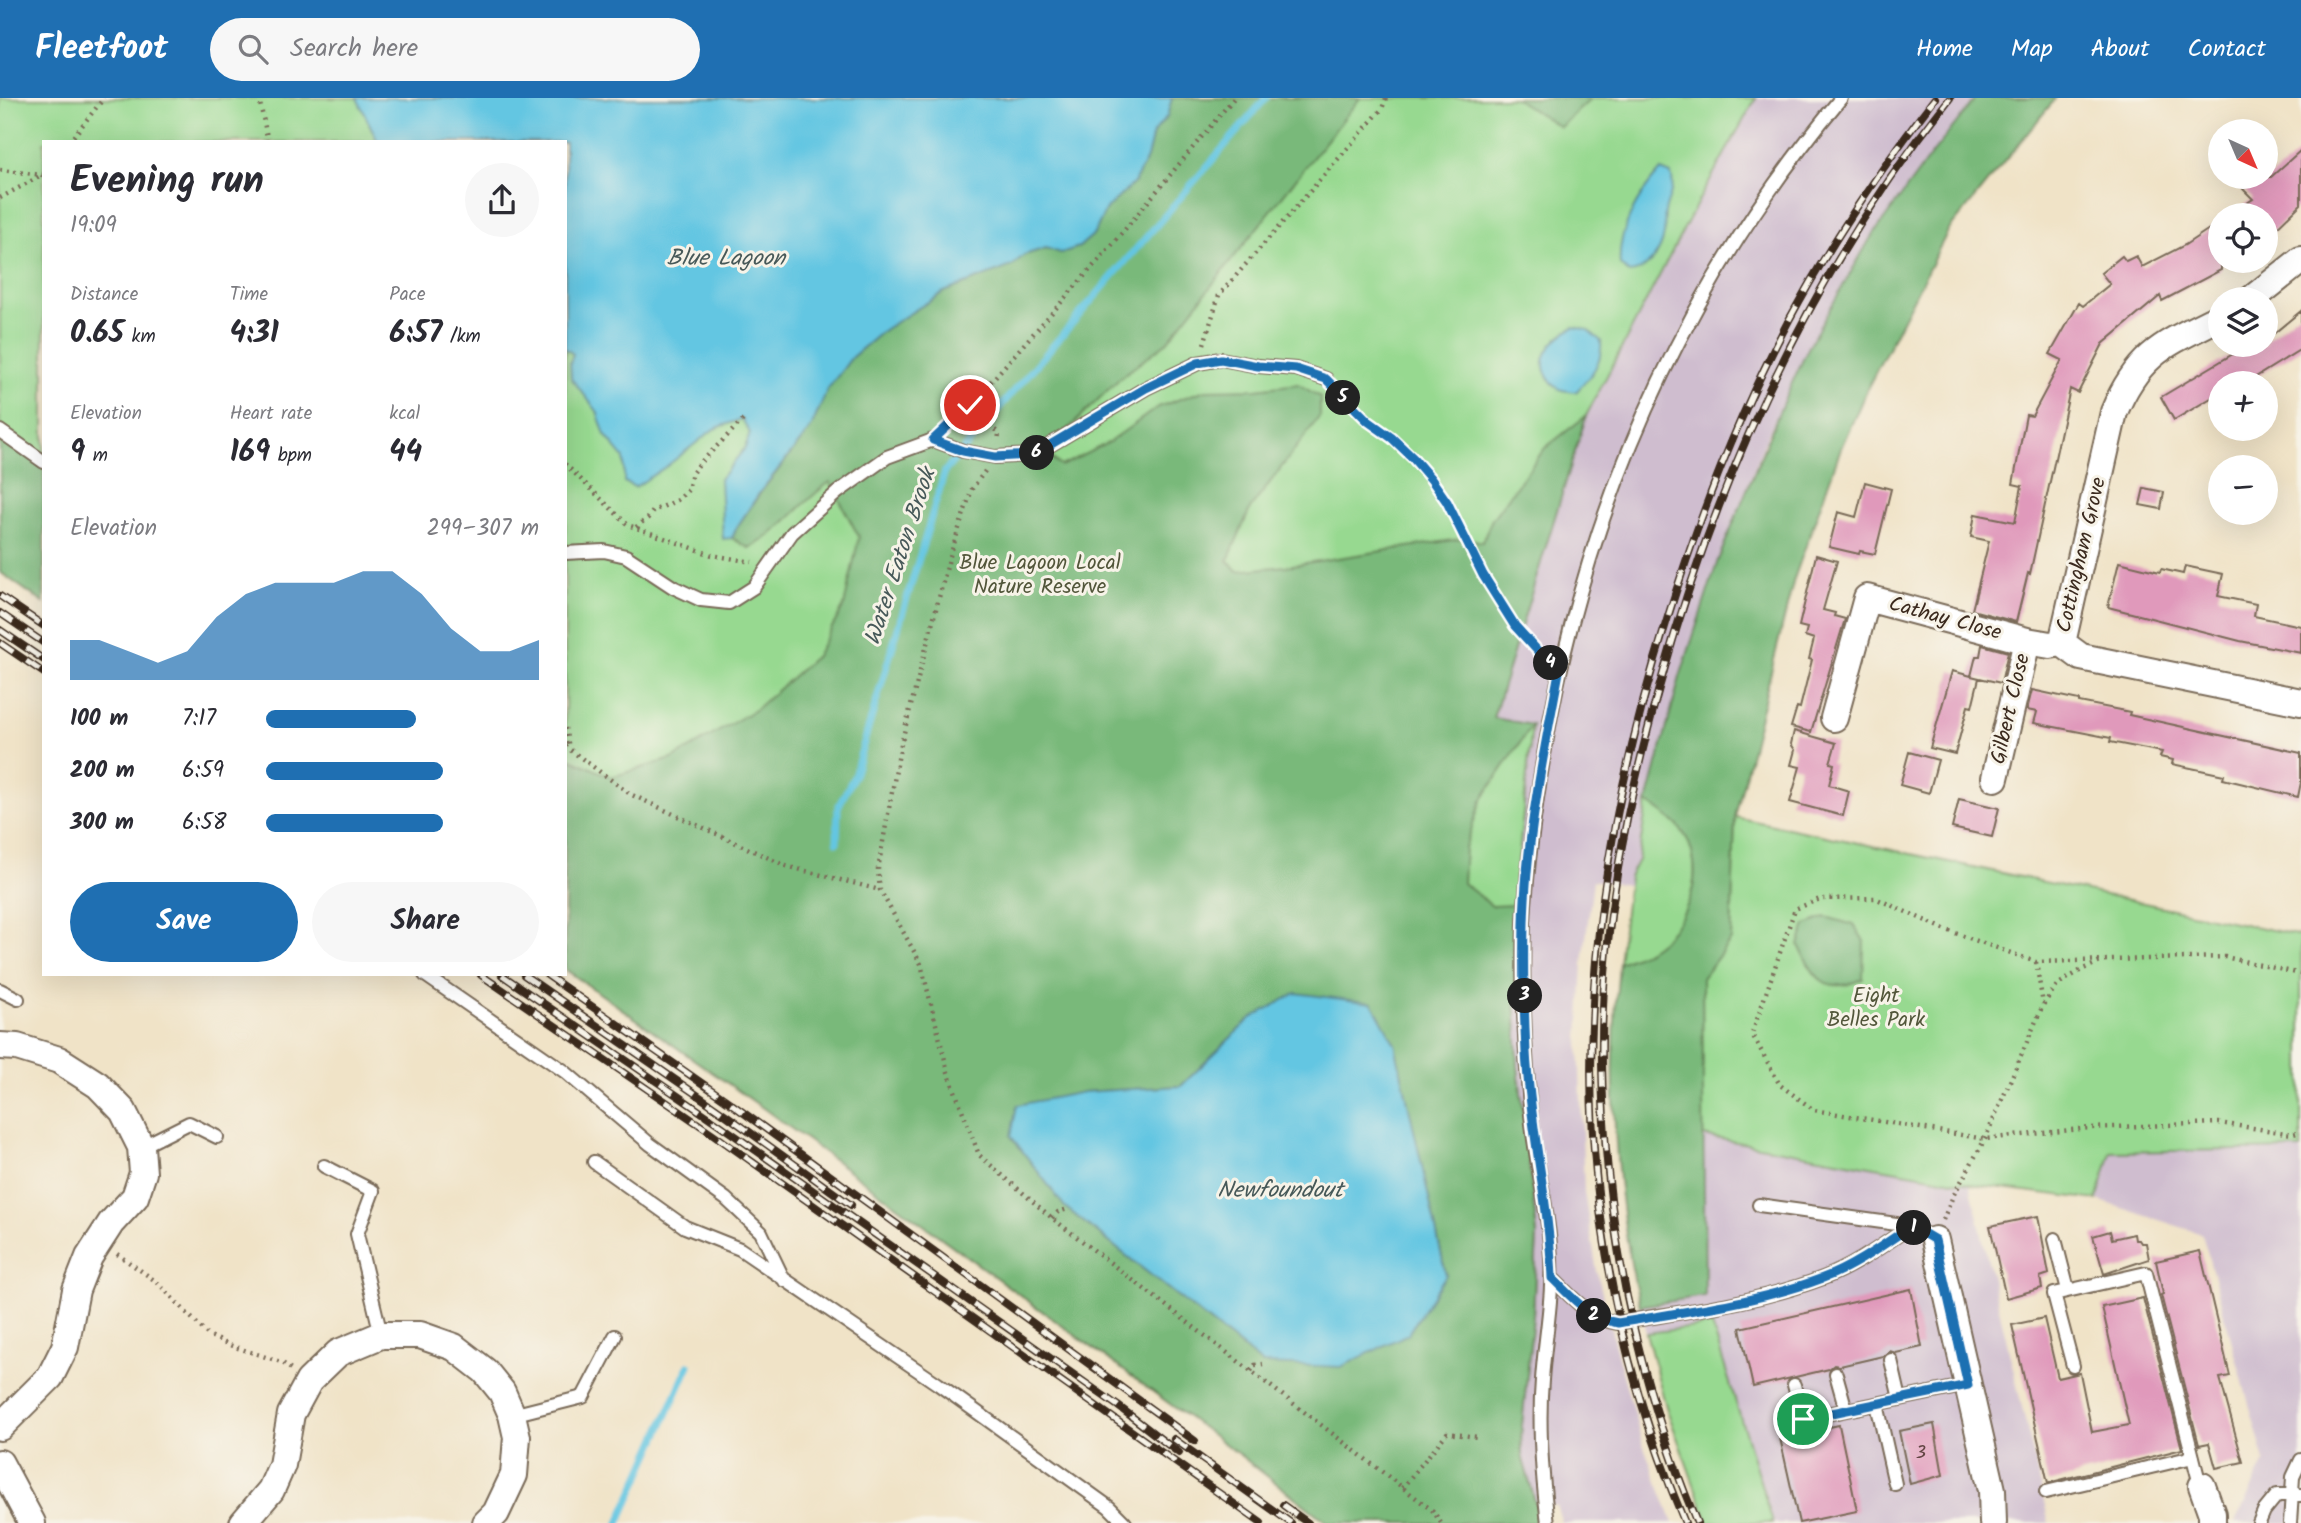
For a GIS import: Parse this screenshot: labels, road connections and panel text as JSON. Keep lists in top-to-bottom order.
{
  "streets": {
    "street": ["Cottingham Grove", "Cathay Close", "Gilbert Close"]
  },
  "crossings": [
    ["Cottingham Grove", "Cathay Close"],
    ["Cathay Close", "Gilbert Close"]
  ],
  "water": ["Blue Lagoon", "Water Eaton Brook", "Newfoundout"],
  "parks": ["Blue Lagoon Local Nature Reserve", "Eight Belles Park"],
  "house_numbers": ["3"],
  "north": "bottom right",
  "page": {
    "header": "Fleetfoot",
    "search": "Search here",
    "nav": [
      "Home",
      "Map",
      "About",
      "Contact"
    ],
    "map_buttons": ["+", "−"],
    "heading": ["Evening run", "19:09"],
    "stats": [
      ["Distance", "0.65 km"],
      ["Time", "4:31"],
      ["Pace", "6:57 /km"],
      ["Elevation", "9 m"],
      ["Heart rate", "169 bpm"],
      ["kcal", "44"]
    ],
    "pins": [
      "5",
      "6",
      "4",
      "3",
      "1",
      "2"
    ],
    "chart": ["Elevation", "299–307 m"],
    "list": [
      {
        "name": "100 m",
        "note": "7:17"
      },
      {
        "name": "200 m",
        "note": "6:59"
      },
      {
        "name": "300 m",
        "note": "6:58"
      }
    ],
    "buttons": ["Save", "Share"]
  }
}
